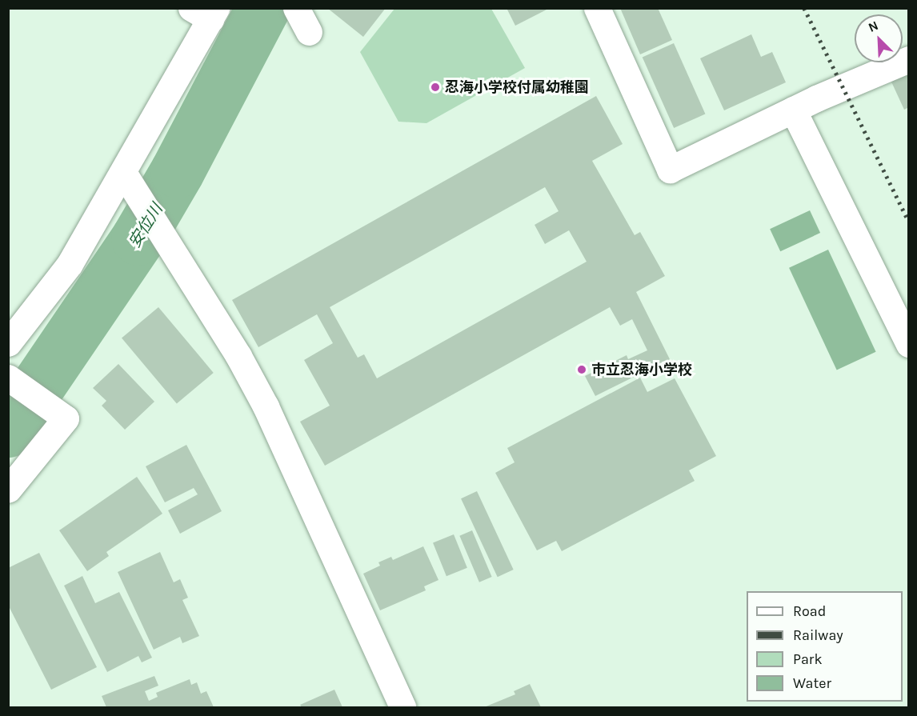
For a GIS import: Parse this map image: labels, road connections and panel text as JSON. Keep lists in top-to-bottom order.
{
  "water": ["安位川"],
  "places": ["忍海小学校付属幼稚園", "市立忍海小学校"],
  "legend": [
    "Road",
    "Railway",
    "Park",
    "Water"
  ],
  "north": "top left"
}
